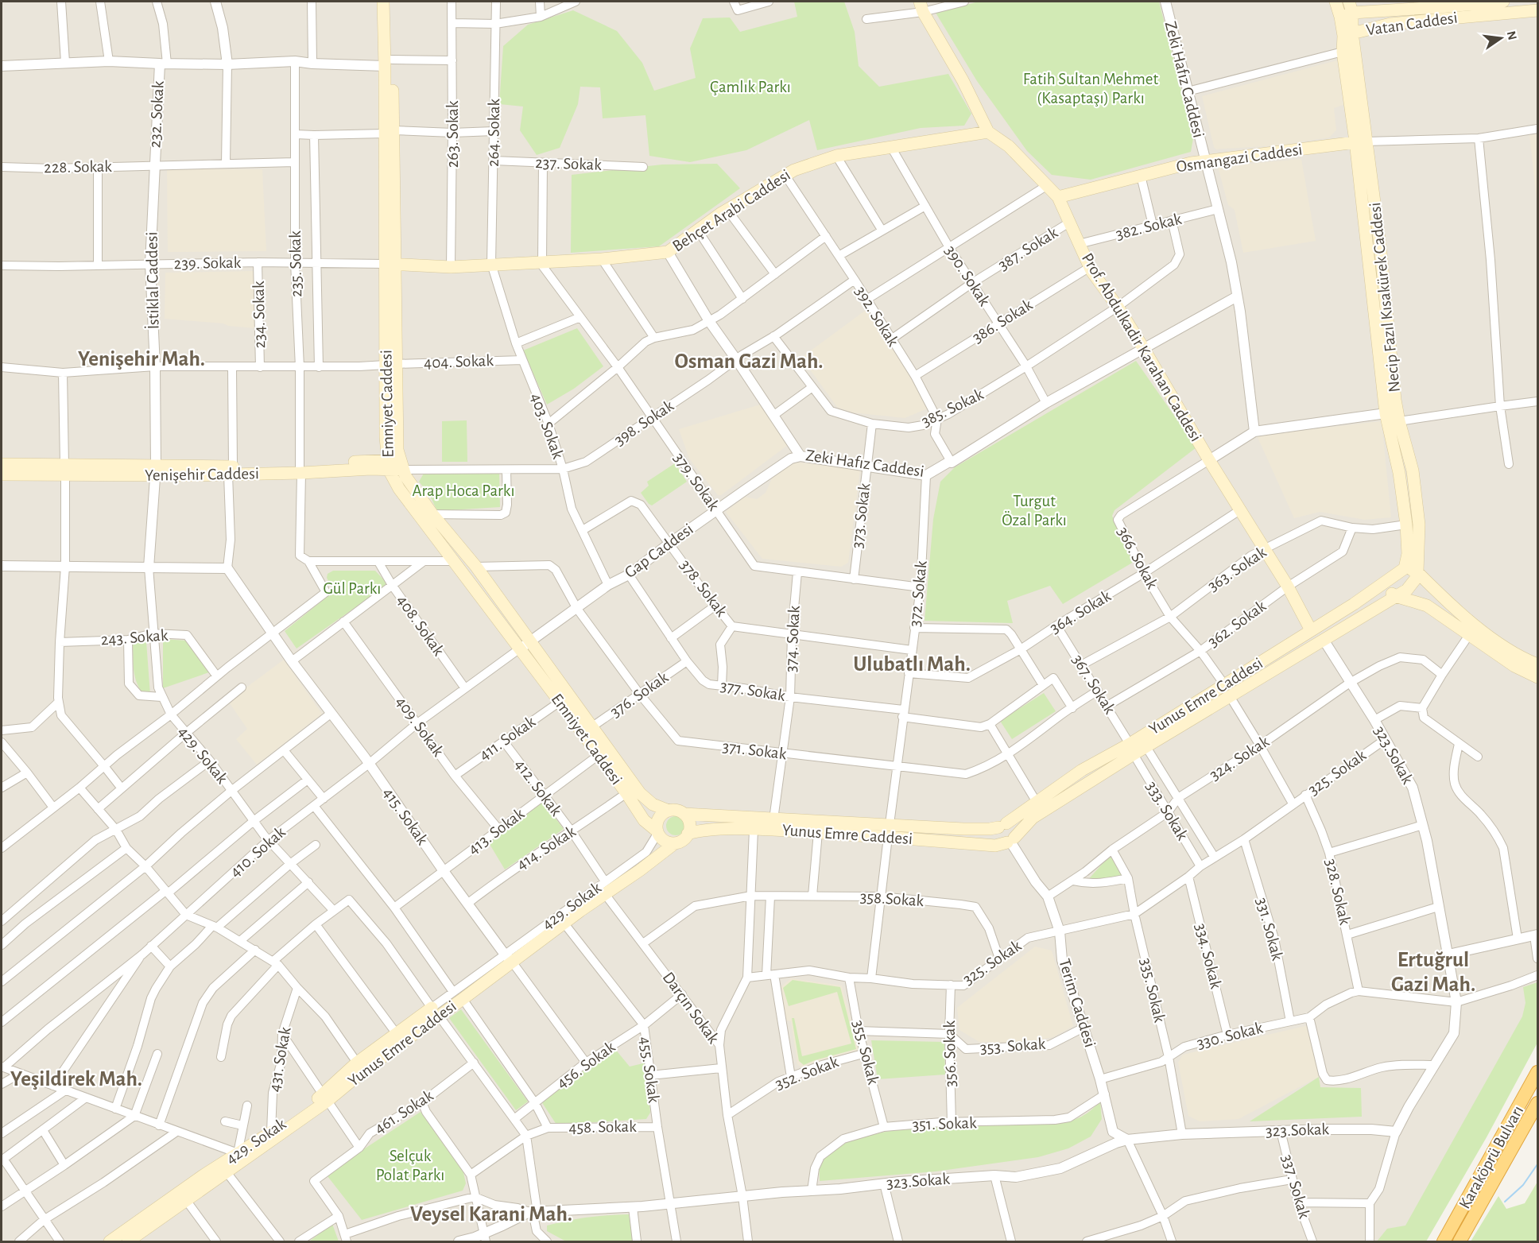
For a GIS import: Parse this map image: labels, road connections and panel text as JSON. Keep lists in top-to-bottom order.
{
  "streets": {
    "highway": ["Karaköprü Bulvarı"],
    "main road": [
      "Vatan Caddesi",
      "Osmangazi Caddesi",
      "Behçet Arabi Caddesi",
      "Necip Fazıl Kısakürek Caddesi",
      "Prof. Abdulkadir Karahan Caddesi",
      "Emniyet Caddesi",
      "Yenişehir Caddesi",
      "Yunus Emre Caddesi",
      "429. Sokak"
    ],
    "street": [
      "Zeki Hafız Caddesi",
      "232. Sokak",
      "264. Sokak",
      "263. Sokak",
      "237. Sokak",
      "228. Sokak",
      "382. Sokak",
      "387. Sokak",
      "239. Sokak",
      "235. Sokak",
      "390. Sokak",
      "İstiklal Caddesi",
      "234. Sokak",
      "392. Sokak",
      "386. Sokak",
      "404. Sokak",
      "385. Sokak",
      "398. Sokak",
      "403. Sokak",
      "379. Sokak",
      "373. Sokak",
      "Gap Caddesi",
      "366. Sokak",
      "363. Sokak",
      "378. Sokak",
      "372. Sokak",
      "364. Sokak",
      "362. Sokak",
      "408. Sokak",
      "243. Sokak",
      "374. Sokak",
      "367. Sokak",
      "377. Sokak",
      "376. Sokak",
      "409. Sokak",
      "411. Sokak",
      "371. Sokak",
      "323.Sokak",
      "324. Sokak",
      "325. Sokak",
      "412. Sokak",
      "333. Sokak",
      "415. Sokak",
      "413. Sokak",
      "414. Sokak",
      "410. Sokak",
      "328. Sokak",
      "358.Sokak",
      "331. Sokak",
      "334. Sokak",
      "335. Sokak",
      "Terim Caddesi",
      "Darçın Sokak",
      "330. Sokak",
      "353. Sokak",
      "355. Sokak",
      "356. Sokak",
      "431. Sokak",
      "456. Sokak",
      "455. Sokak",
      "352. Sokak",
      "461. Sokak",
      "351. Sokak",
      "458. Sokak",
      "337. Sokak"
    ]
  },
  "crossings": [
    ["Vatan Caddesi", "Necip Fazıl Kısakürek Caddesi"],
    ["Zeki Hafız Caddesi", "Osmangazi Caddesi"],
    ["Zeki Hafız Caddesi", "Behçet Arabi Caddesi"],
    ["Zeki Hafız Caddesi", "382. Sokak"],
    ["Zeki Hafız Caddesi", "390. Sokak"],
    ["Zeki Hafız Caddesi", "392. Sokak"],
    ["Zeki Hafız Caddesi", "Prof. Abdulkadir Karahan Caddesi"],
    ["Zeki Hafız Caddesi", "398. Sokak"],
    ["Zeki Hafız Caddesi", "373. Sokak"],
    ["Zeki Hafız Caddesi", "Gap Caddesi"],
    ["Zeki Hafız Caddesi", "372. Sokak"],
    ["232. Sokak", "228. Sokak"],
    ["232. Sokak", "İstiklal Caddesi"],
    ["264. Sokak", "237. Sokak"],
    ["264. Sokak", "Behçet Arabi Caddesi"],
    ["264. Sokak", "403. Sokak"],
    ["263. Sokak", "Behçet Arabi Caddesi"],
    ["Osmangazi Caddesi", "Necip Fazıl Kısakürek Caddesi"],
    ["Osmangazi Caddesi", "Prof. Abdulkadir Karahan Caddesi"],
    ["228. Sokak", "235. Sokak"],
    ["228. Sokak", "İstiklal Caddesi"],
    ["Behçet Arabi Caddesi", "239. Sokak"],
    ["Behçet Arabi Caddesi", "390. Sokak"],
    ["Behçet Arabi Caddesi", "392. Sokak"],
    ["Behçet Arabi Caddesi", "Prof. Abdulkadir Karahan Caddesi"],
    ["Behçet Arabi Caddesi", "Emniyet Caddesi"],
    ["Behçet Arabi Caddesi", "403. Sokak"],
    ["Behçet Arabi Caddesi", "379. Sokak"],
    ["382. Sokak", "Prof. Abdulkadir Karahan Caddesi"],
    ["382. Sokak", "385. Sokak"],
    ["387. Sokak", "390. Sokak"],
    ["387. Sokak", "392. Sokak"],
    ["387. Sokak", "Prof. Abdulkadir Karahan Caddesi"],
    ["239. Sokak", "235. Sokak"],
    ["239. Sokak", "İstiklal Caddesi"],
    ["239. Sokak", "234. Sokak"],
    ["239. Sokak", "Emniyet Caddesi"],
    ["235. Sokak", "404. Sokak"],
    ["235. Sokak", "Yenişehir Caddesi"],
    ["390. Sokak", "386. Sokak"],
    ["390. Sokak", "385. Sokak"],
    ["İstiklal Caddesi", "404. Sokak"],
    ["İstiklal Caddesi", "Yenişehir Caddesi"],
    ["İstiklal Caddesi", "429. Sokak"],
    ["Necip Fazıl Kısakürek Caddesi", "363. Sokak"],
    ["Necip Fazıl Kısakürek Caddesi", "Yunus Emre Caddesi"],
    ["234. Sokak", "404. Sokak"],
    ["392. Sokak", "386. Sokak"],
    ["392. Sokak", "385. Sokak"],
    ["392. Sokak", "398. Sokak"],
    ["386. Sokak", "Prof. Abdulkadir Karahan Caddesi"],
    ["Prof. Abdulkadir Karahan Caddesi", "385. Sokak"],
    ["Prof. Abdulkadir Karahan Caddesi", "366. Sokak"],
    ["Prof. Abdulkadir Karahan Caddesi", "363. Sokak"],
    ["Prof. Abdulkadir Karahan Caddesi", "364. Sokak"],
    ["Prof. Abdulkadir Karahan Caddesi", "362. Sokak"],
    ["Prof. Abdulkadir Karahan Caddesi", "Yunus Emre Caddesi"],
    ["404. Sokak", "Emniyet Caddesi"],
    ["404. Sokak", "403. Sokak"],
    ["Emniyet Caddesi", "398. Sokak"],
    ["Emniyet Caddesi", "Yenişehir Caddesi"],
    ["Emniyet Caddesi", "Gap Caddesi"],
    ["Emniyet Caddesi", "376. Sokak"],
    ["Emniyet Caddesi", "Yunus Emre Caddesi"],
    ["Emniyet Caddesi", "411. Sokak"],
    ["Emniyet Caddesi", "371. Sokak"],
    ["Emniyet Caddesi", "429. Sokak"],
    ["Emniyet Caddesi", "413. Sokak"],
    ["Emniyet Caddesi", "414. Sokak"],
    ["Emniyet Caddesi", "410. Sokak"],
    ["385. Sokak", "398. Sokak"],
    ["385. Sokak", "373. Sokak"],
    ["398. Sokak", "403. Sokak"],
    ["398. Sokak", "Yenişehir Caddesi"],
    ["398. Sokak", "379. Sokak"],
    ["403. Sokak", "Gap Caddesi"],
    ["403. Sokak", "378. Sokak"],
    ["379. Sokak", "373. Sokak"],
    ["379. Sokak", "Gap Caddesi"],
    ["379. Sokak", "372. Sokak"],
    ["379. Sokak", "374. Sokak"],
    ["Gap Caddesi", "378. Sokak"],
    ["Gap Caddesi", "377. Sokak"],
    ["Gap Caddesi", "371. Sokak"],
    ["Gap Caddesi", "410. Sokak"],
    ["366. Sokak", "363. Sokak"],
    ["366. Sokak", "364. Sokak"],
    ["366. Sokak", "362. Sokak"],
    ["366. Sokak", "Yunus Emre Caddesi"],
    ["363. Sokak", "362. Sokak"],
    ["363. Sokak", "367. Sokak"],
    ["378. Sokak", "372. Sokak"],
    ["378. Sokak", "374. Sokak"],
    ["372. Sokak", "364. Sokak"],
    ["372. Sokak", "377. Sokak"],
    ["372. Sokak", "Yunus Emre Caddesi"],
    ["372. Sokak", "371. Sokak"],
    ["372. Sokak", "325. Sokak"],
    ["372. Sokak", "358.Sokak"],
    ["364. Sokak", "367. Sokak"],
    ["362. Sokak", "367. Sokak"],
    ["408. Sokak", "410. Sokak"],
    ["243. Sokak", "429. Sokak"],
    ["374. Sokak", "377. Sokak"],
    ["374. Sokak", "Yunus Emre Caddesi"],
    ["374. Sokak", "371. Sokak"],
    ["367. Sokak", "Yunus Emre Caddesi"],
    ["367. Sokak", "371. Sokak"],
    ["367. Sokak", "333. Sokak"],
    ["377. Sokak", "376. Sokak"],
    ["376. Sokak", "371. Sokak"],
    ["Yunus Emre Caddesi", "429. Sokak"],
    ["Yunus Emre Caddesi", "323.Sokak"],
    ["Yunus Emre Caddesi", "412. Sokak"],
    ["Yunus Emre Caddesi", "333. Sokak"],
    ["Yunus Emre Caddesi", "415. Sokak"],
    ["Yunus Emre Caddesi", "Terim Caddesi"],
    ["Yunus Emre Caddesi", "Darçın Sokak"],
    ["Yunus Emre Caddesi", "455. Sokak"],
    ["409. Sokak", "411. Sokak"],
    ["409. Sokak", "413. Sokak"],
    ["409. Sokak", "410. Sokak"],
    ["411. Sokak", "412. Sokak"],
    ["429. Sokak", "412. Sokak"],
    ["429. Sokak", "415. Sokak"],
    ["429. Sokak", "410. Sokak"],
    ["429. Sokak", "Darçın Sokak"],
    ["429. Sokak", "431. Sokak"],
    ["323.Sokak", "324. Sokak"],
    ["323.Sokak", "325. Sokak"],
    ["323.Sokak", "335. Sokak"],
    ["323.Sokak", "Terim Caddesi"],
    ["323.Sokak", "Darçın Sokak"],
    ["323.Sokak", "455. Sokak"],
    ["323.Sokak", "351. Sokak"],
    ["323.Sokak", "337. Sokak"],
    ["324. Sokak", "333. Sokak"],
    ["324. Sokak", "335. Sokak"],
    ["324. Sokak", "Terim Caddesi"],
    ["325. Sokak", "333. Sokak"],
    ["325. Sokak", "328. Sokak"],
    ["325. Sokak", "358.Sokak"],
    ["325. Sokak", "331. Sokak"],
    ["325. Sokak", "334. Sokak"],
    ["325. Sokak", "335. Sokak"],
    ["325. Sokak", "Terim Caddesi"],
    ["325. Sokak", "355. Sokak"],
    ["325. Sokak", "356. Sokak"],
    ["412. Sokak", "413. Sokak"],
    ["412. Sokak", "414. Sokak"],
    ["412. Sokak", "Darçın Sokak"],
    ["415. Sokak", "413. Sokak"],
    ["415. Sokak", "414. Sokak"],
    ["415. Sokak", "410. Sokak"],
    ["415. Sokak", "456. Sokak"],
    ["328. Sokak", "330. Sokak"],
    ["358.Sokak", "Darçın Sokak"],
    ["331. Sokak", "330. Sokak"],
    ["334. Sokak", "330. Sokak"],
    ["335. Sokak", "330. Sokak"],
    ["Terim Caddesi", "330. Sokak"],
    ["Terim Caddesi", "353. Sokak"],
    ["Terim Caddesi", "351. Sokak"],
    ["Darçın Sokak", "456. Sokak"],
    ["Darçın Sokak", "352. Sokak"],
    ["353. Sokak", "356. Sokak"],
    ["355. Sokak", "352. Sokak"],
    ["355. Sokak", "351. Sokak"],
    ["356. Sokak", "351. Sokak"],
    ["456. Sokak", "455. Sokak"],
    ["455. Sokak", "458. Sokak"]
  ],
  "districts": [
    "Yenişehir Mah.",
    "Osman Gazi Mah.",
    "Ulubatlı Mah.",
    "Ertuğrul Gazi Mah.",
    "Yeşildirek Mah.",
    "Veysel Karani Mah."
  ],
  "parks": [
    "Fatih Sultan Mehmet (Kasaptaşı) Parkı",
    "Çamlık Parkı",
    "Arap Hoca Parkı",
    "Turgut Özal Parkı",
    "Gül Parkı",
    "Selçuk Polat Parkı"
  ],
  "north": "right"
}
